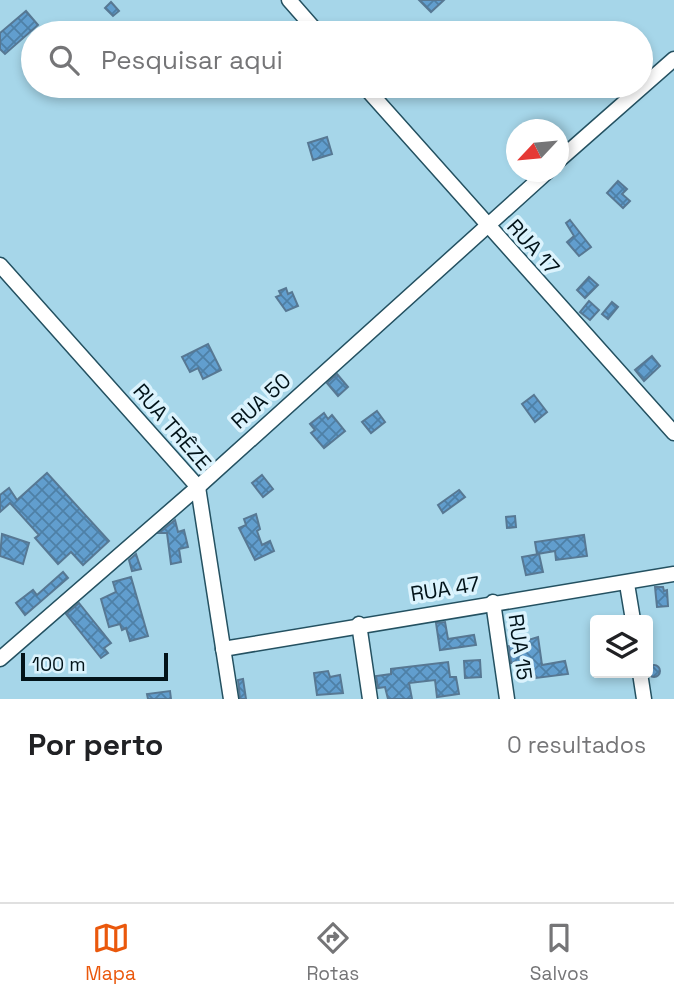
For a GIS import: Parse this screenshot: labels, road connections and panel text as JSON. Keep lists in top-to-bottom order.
{
  "streets": {
    "street": [
      "RUA 17",
      "RUA 50",
      "RUA TRÊZE",
      "RUA 47",
      "RUA 15"
    ]
  },
  "crossings": [
    ["RUA 17", "RUA 50"],
    ["RUA 50", "RUA TRÊZE"],
    ["RUA TRÊZE", "RUA 47"],
    ["RUA 47", "RUA 15"]
  ],
  "scale_bar": "100 m",
  "north": "bottom left",
  "page": {
    "search": "Pesquisar aqui",
    "scale": "100 m",
    "heading": ["Por perto", "0 resultados"],
    "nav": ["Mapa", "Rotas", "Salvos"]
  }
}
